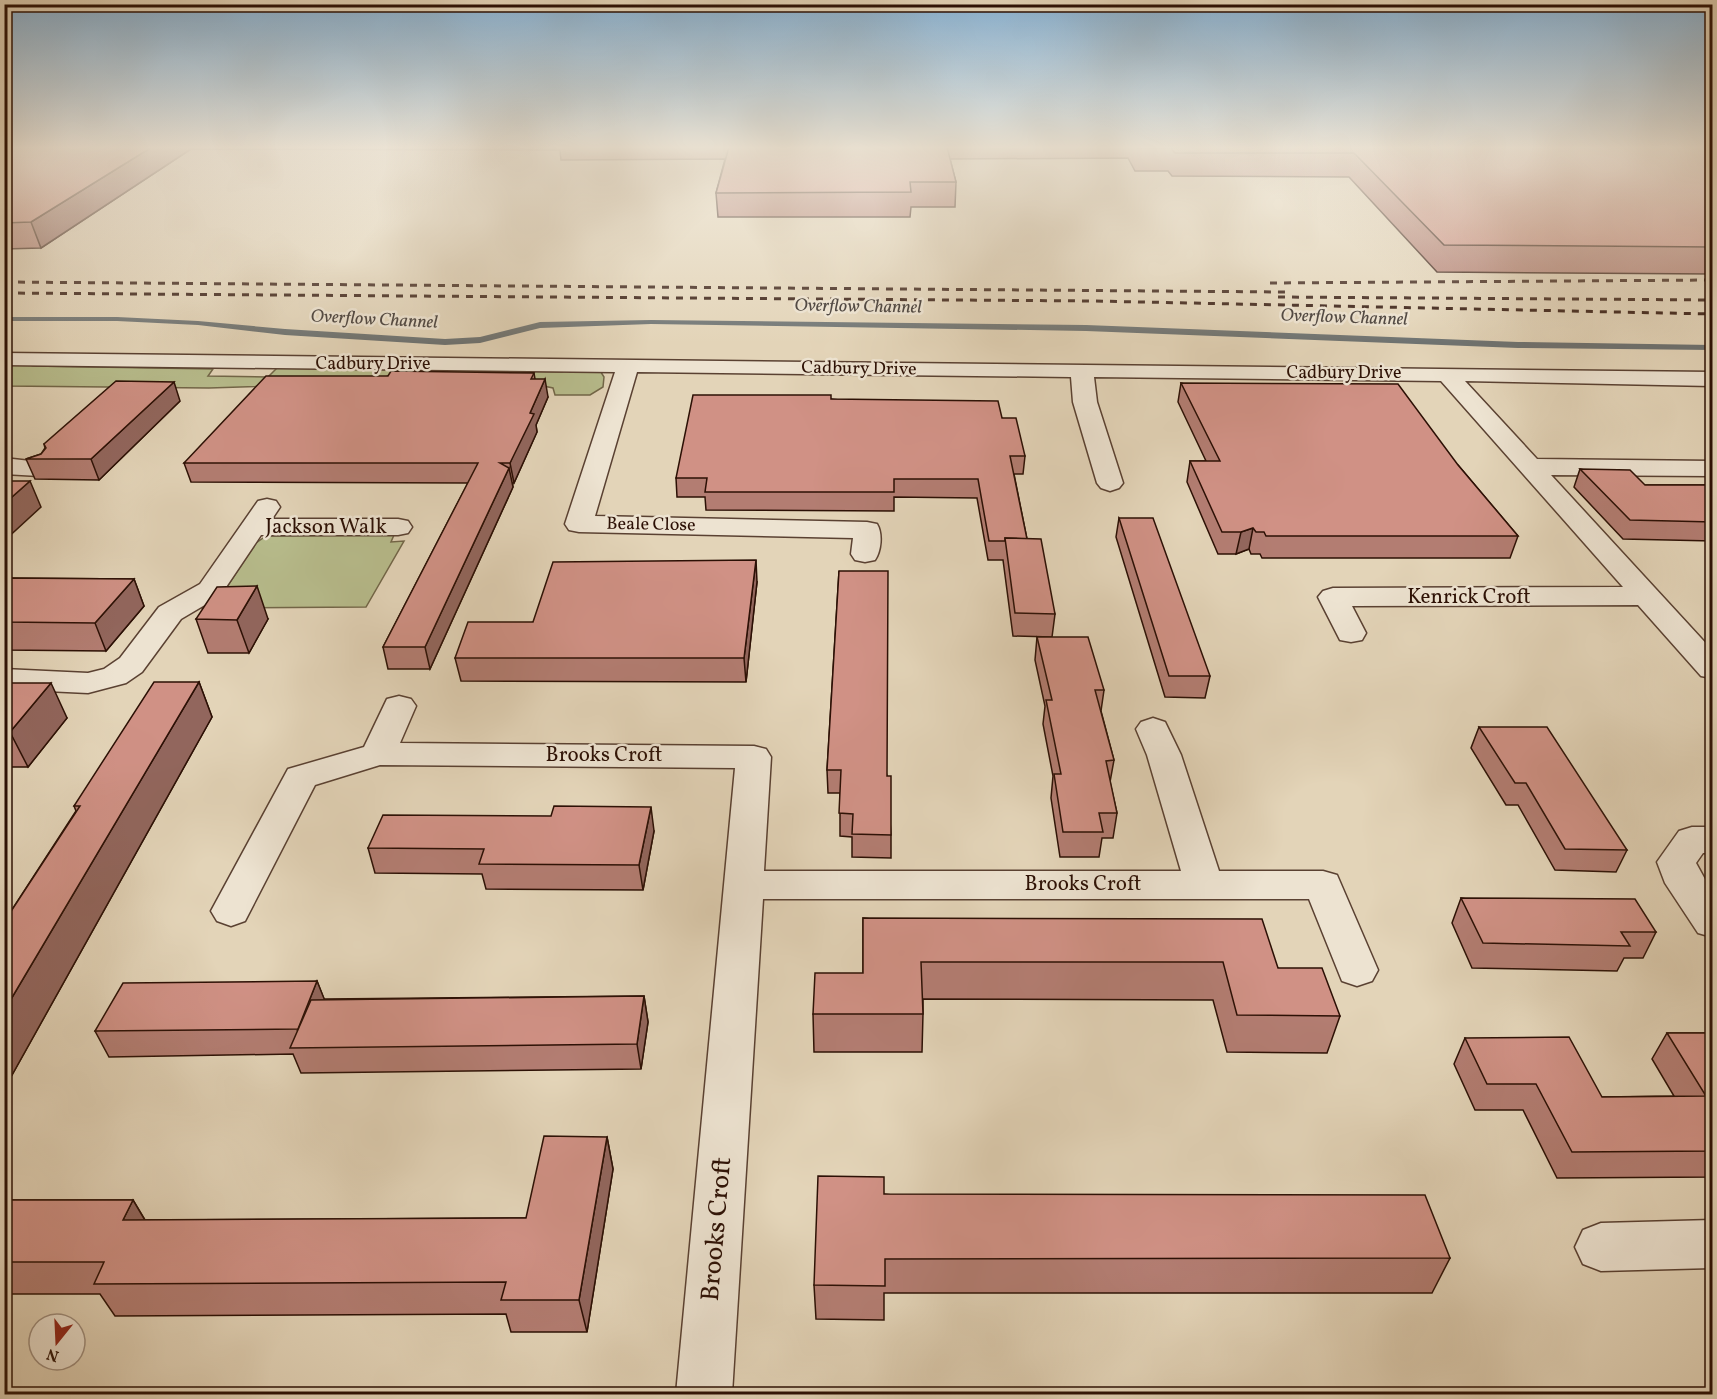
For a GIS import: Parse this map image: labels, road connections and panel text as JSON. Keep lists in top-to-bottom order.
{
  "streets": {
    "street": [
      "Cadbury Drive",
      "Beale Close",
      "Jackson Walk",
      "Kenrick Croft",
      "Brooks Croft"
    ]
  },
  "crossings": [
    ["Cadbury Drive", "Beale Close"]
  ],
  "water": ["Overflow Channel"],
  "north": "bottom"
}
